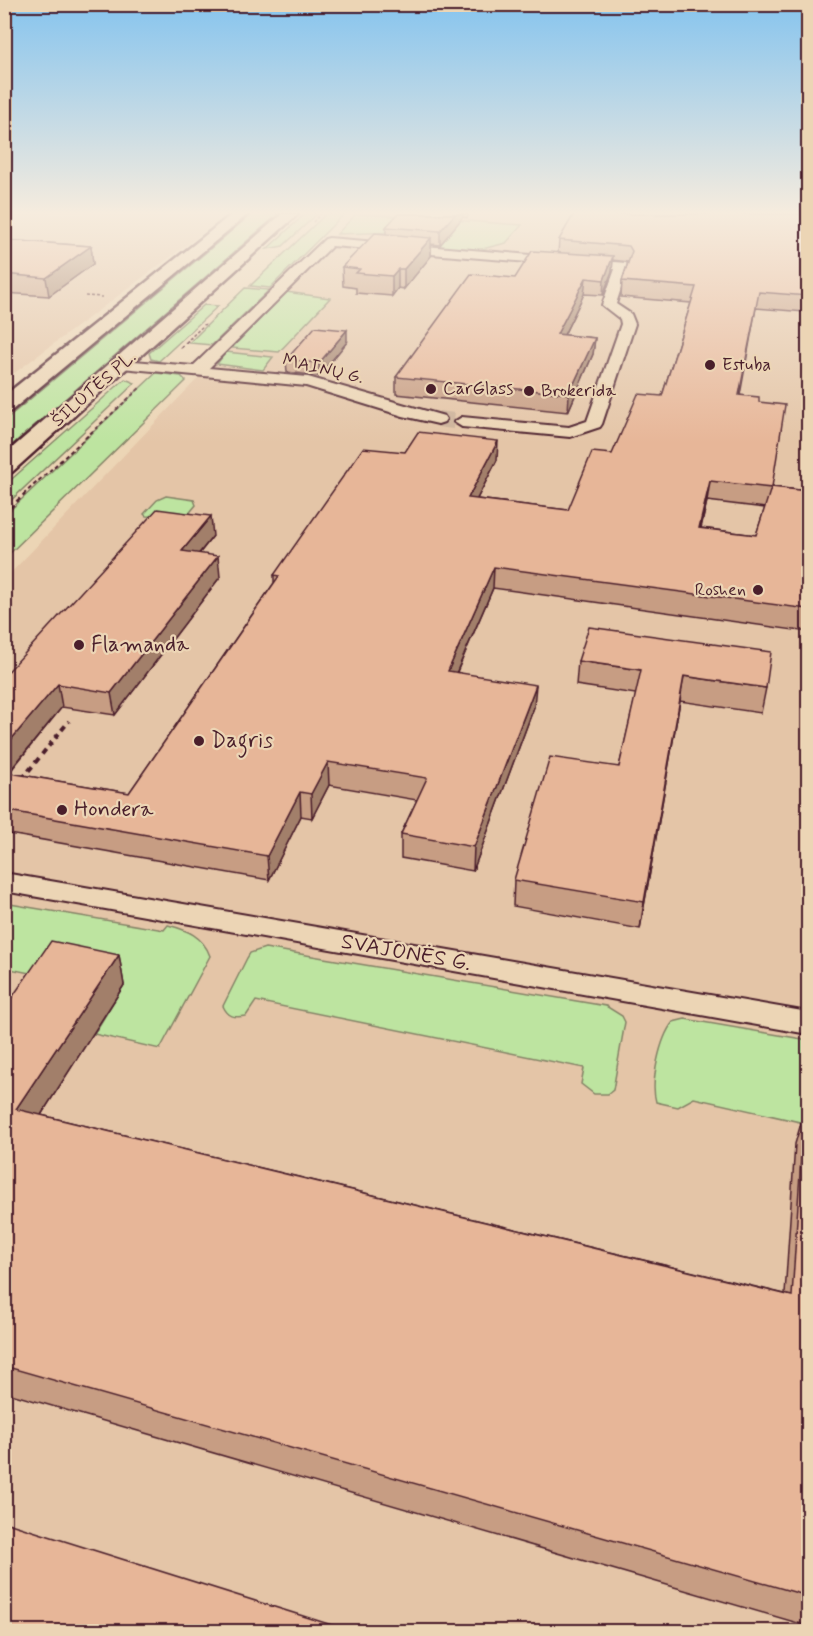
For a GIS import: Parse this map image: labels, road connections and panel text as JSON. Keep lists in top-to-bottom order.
{
  "streets": {
    "main road": ["ŠILUTĖS PL."],
    "street": ["MAINŲ G.", "SVAJONĖS G."]
  },
  "crossings": [
    ["MAINŲ G.", "ŠILUTĖS PL."]
  ],
  "places": [
    "Estuba",
    "CarGlass",
    "Brokerida",
    "Roshen",
    "Flamanda",
    "Dagris",
    "Hondera"
  ]
}
